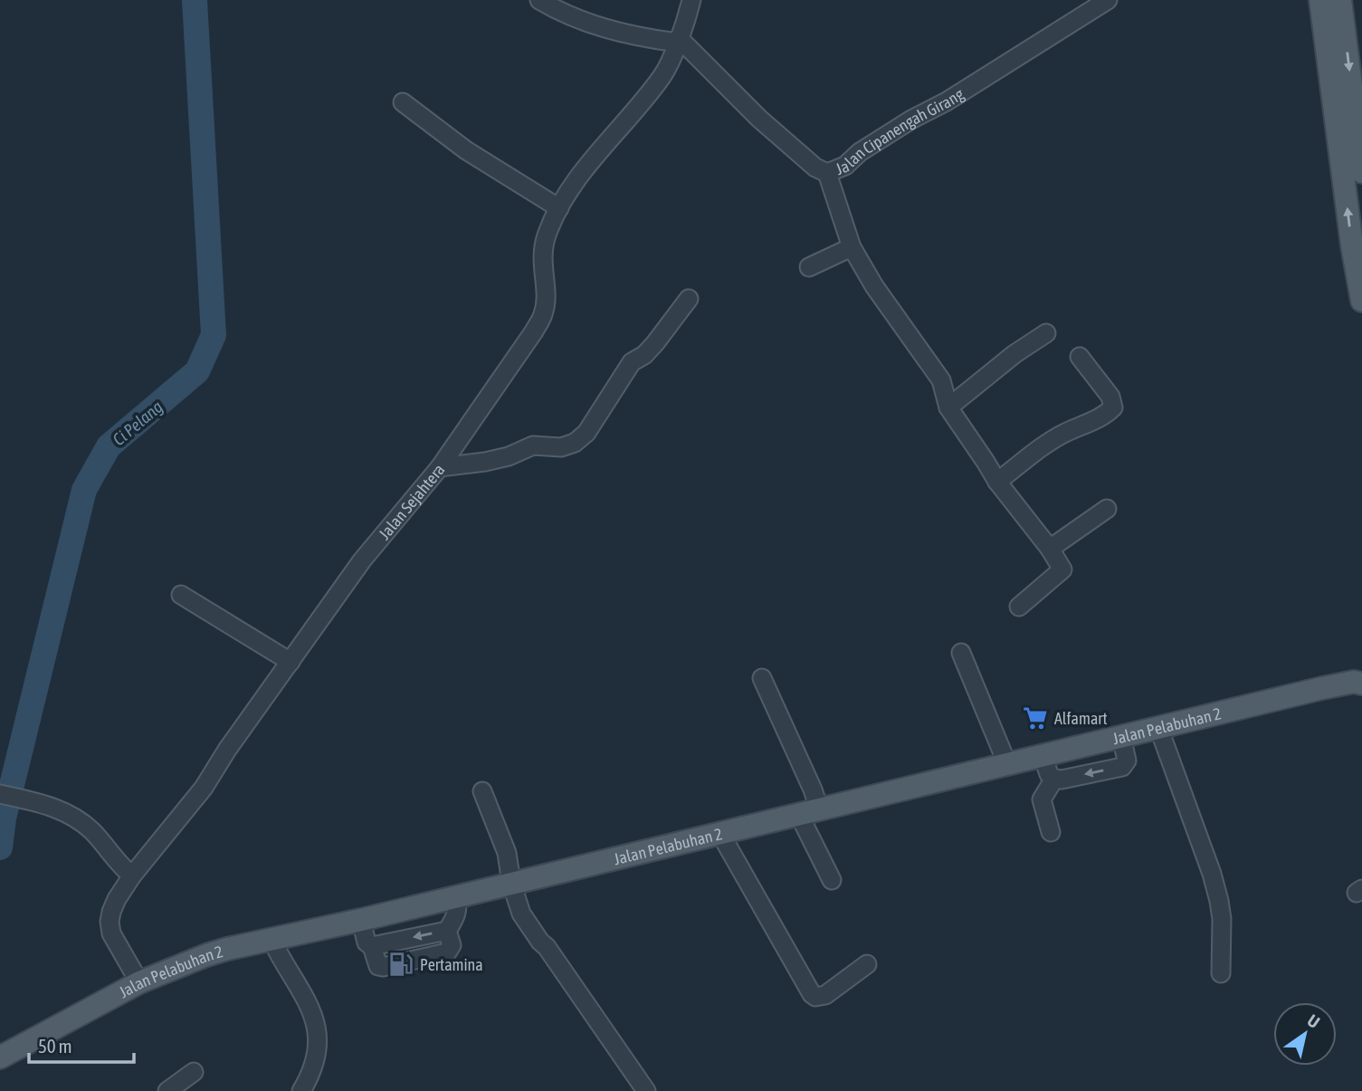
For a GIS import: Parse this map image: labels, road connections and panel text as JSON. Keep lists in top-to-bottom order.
{
  "streets": {
    "main road": ["Jalan Pelabuhan 2"],
    "street": ["Jalan Cipanengah Girang", "Jalan Sejahtera"]
  },
  "crossings": [
    ["Jalan Cipanengah Girang", "Jalan Sejahtera"],
    ["Jalan Sejahtera", "Jalan Pelabuhan 2"]
  ],
  "water": ["Ci Pelang"],
  "places": {
    "supermarket": ["Alfamart"],
    "fuel station": ["Pertamina"]
  },
  "scale_bar": "50 m",
  "north": "top right"
}
